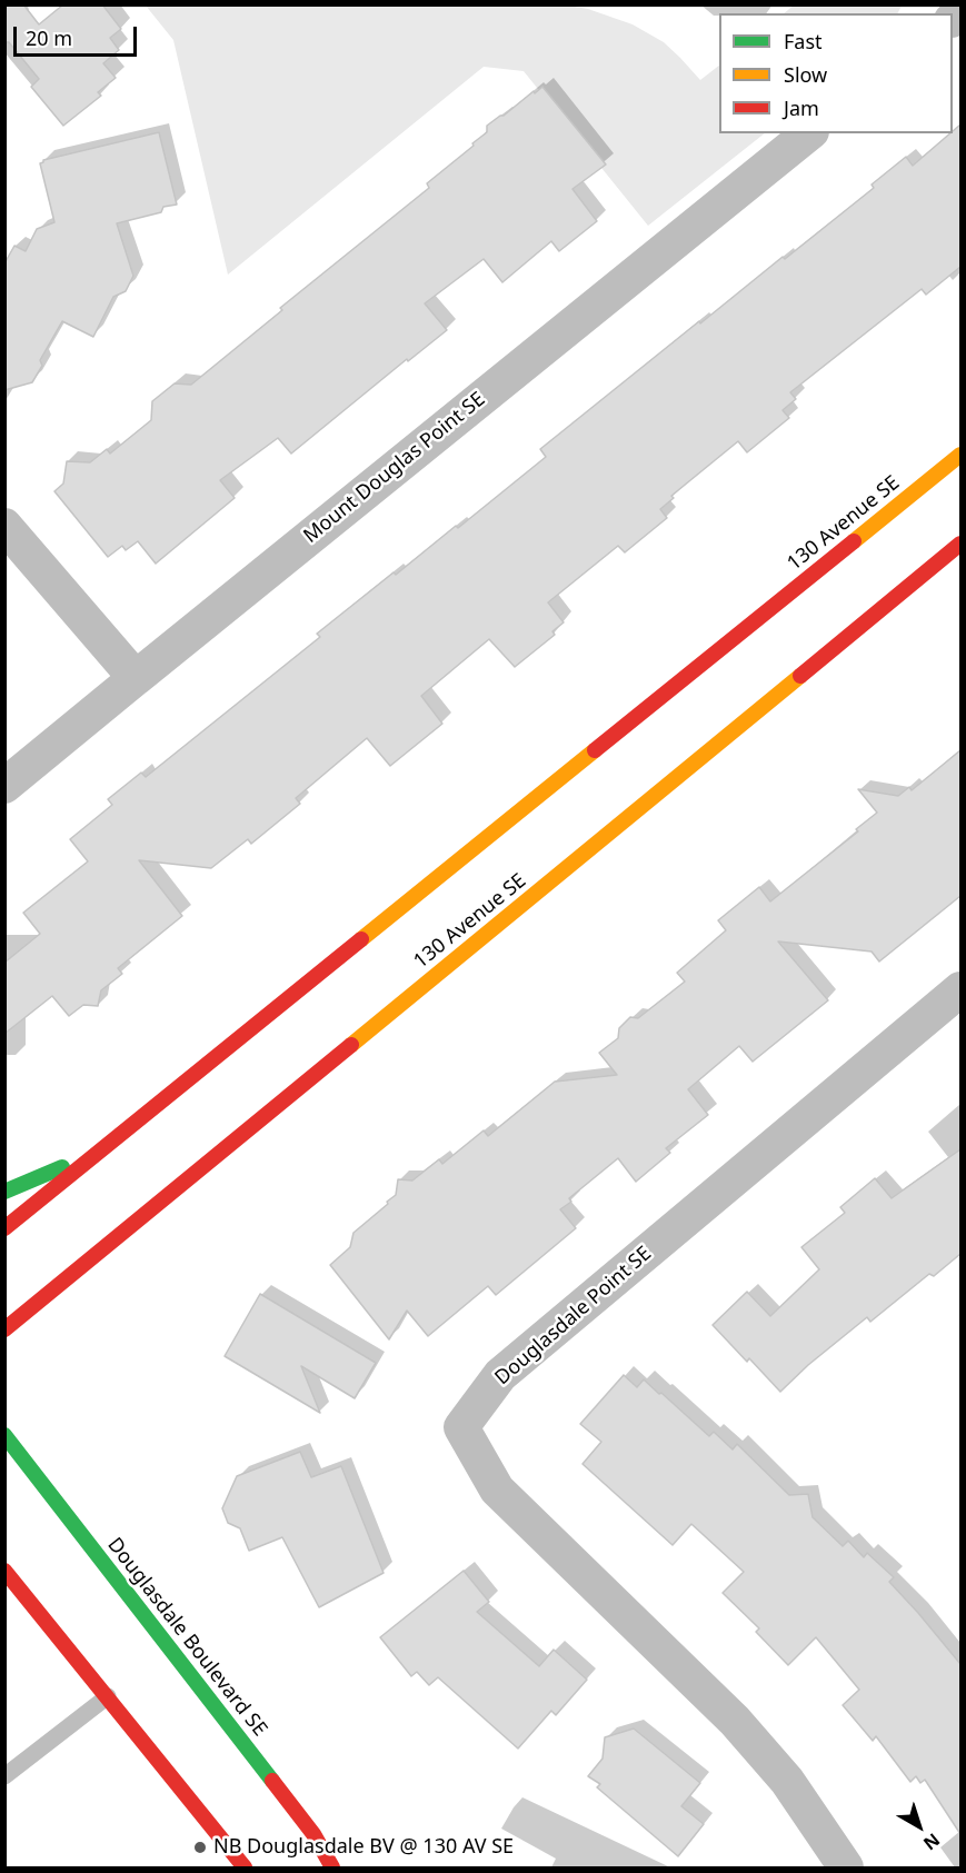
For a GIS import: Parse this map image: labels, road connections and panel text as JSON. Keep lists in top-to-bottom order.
{
  "streets": {
    "street": [
      "Mount Douglas Point SE",
      "130 Avenue SE",
      "Douglasdale Point SE",
      "Douglasdale Boulevard SE"
    ]
  },
  "places": ["NB Douglasdale BV @ 130 AV SE"],
  "legend": ["Fast", "Slow", "Jam"],
  "scale_bar": "20 m",
  "north": "bottom right"
}
